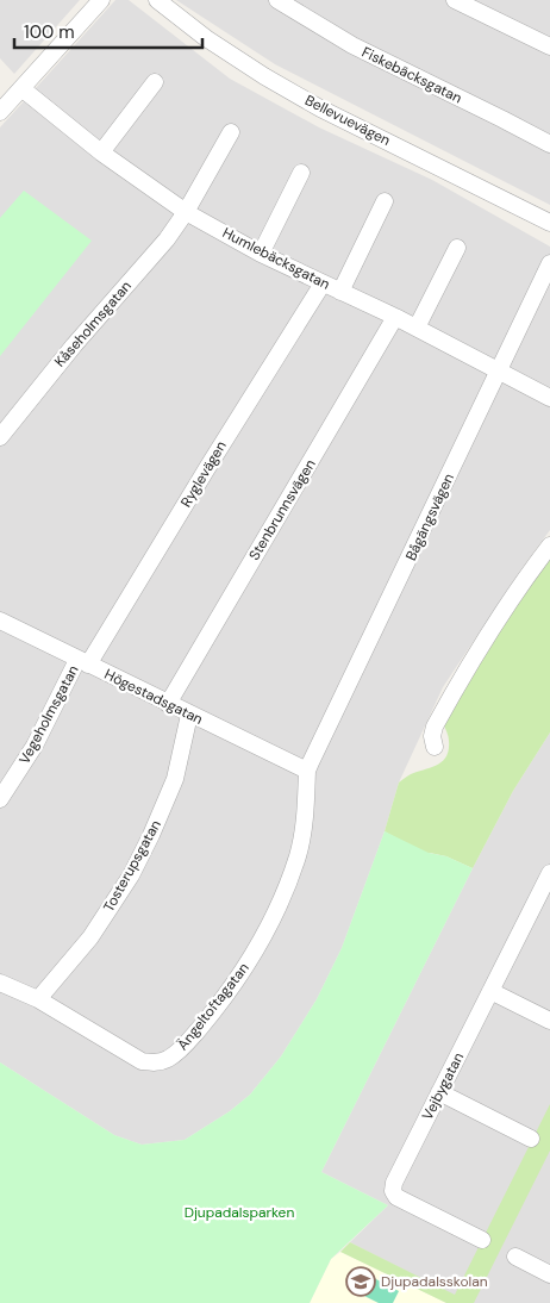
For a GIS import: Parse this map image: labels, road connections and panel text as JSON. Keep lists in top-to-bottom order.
{
  "streets": {
    "street": [
      "Fiskebäcksgatan",
      "Bellevuevägen",
      "Humlebäcksgatan",
      "Kåseholmsgatan",
      "Ryglevägen",
      "Stenbrunnsvägen",
      "Bågängsvägen",
      "Högestadsgatan",
      "Vegeholmsgatan",
      "Tosterupsgatan",
      "Ängeltoftagatan",
      "Vejbygatan"
    ]
  },
  "crossings": [
    ["Humlebäcksgatan", "Kåseholmsgatan"],
    ["Humlebäcksgatan", "Ryglevägen"],
    ["Humlebäcksgatan", "Stenbrunnsvägen"],
    ["Humlebäcksgatan", "Bågängsvägen"],
    ["Ryglevägen", "Högestadsgatan"],
    ["Ryglevägen", "Vegeholmsgatan"],
    ["Stenbrunnsvägen", "Högestadsgatan"],
    ["Bågängsvägen", "Högestadsgatan"],
    ["Bågängsvägen", "Ängeltoftagatan"],
    ["Högestadsgatan", "Vegeholmsgatan"],
    ["Högestadsgatan", "Tosterupsgatan"],
    ["Högestadsgatan", "Ängeltoftagatan"],
    ["Tosterupsgatan", "Ängeltoftagatan"]
  ],
  "parks": ["Djupadalsparken"],
  "places": {
    "school or university": ["Djupadalsskolan"]
  },
  "scale_bar": "100 m"
}
